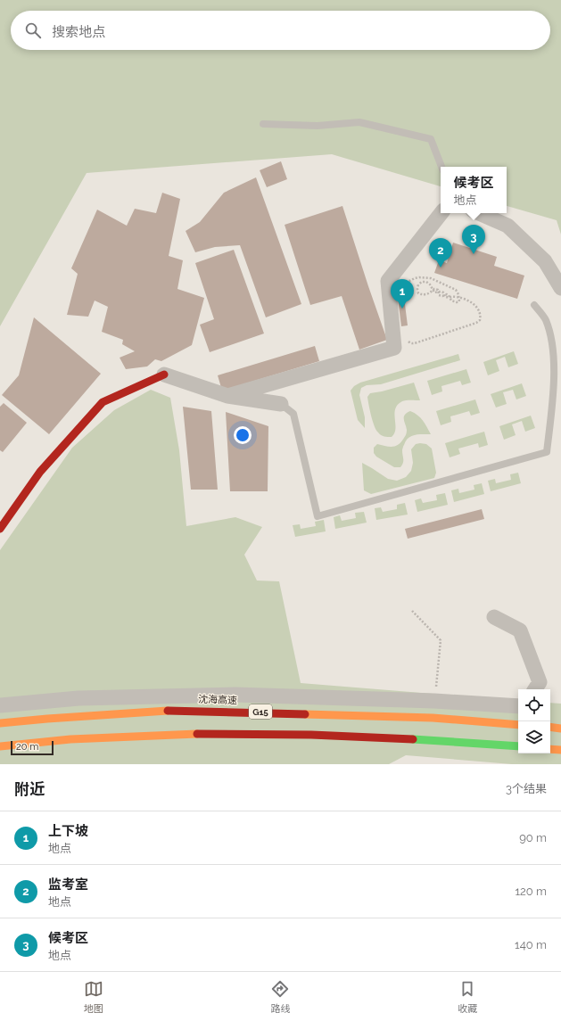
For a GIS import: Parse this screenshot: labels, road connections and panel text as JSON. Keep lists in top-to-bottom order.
{
  "streets": {
    "main road": ["沈海高速", "G15"]
  },
  "scale_bar": "20 m",
  "page": {
    "search": "搜索地点",
    "popup": ["候考区", "地点"],
    "pins": ["3", "2", "1"],
    "scale": "20 m",
    "heading": ["附近", "3个结果"],
    "list": [
      {
        "mark": "1",
        "name": "上下坡",
        "note": "地点",
        "value": "90 m"
      },
      {
        "mark": "2",
        "name": "监考室",
        "note": "地点",
        "value": "120 m"
      },
      {
        "mark": "3",
        "name": "候考区",
        "note": "地点",
        "value": "140 m"
      }
    ],
    "nav": ["地图", "路线", "收藏"]
  }
}
